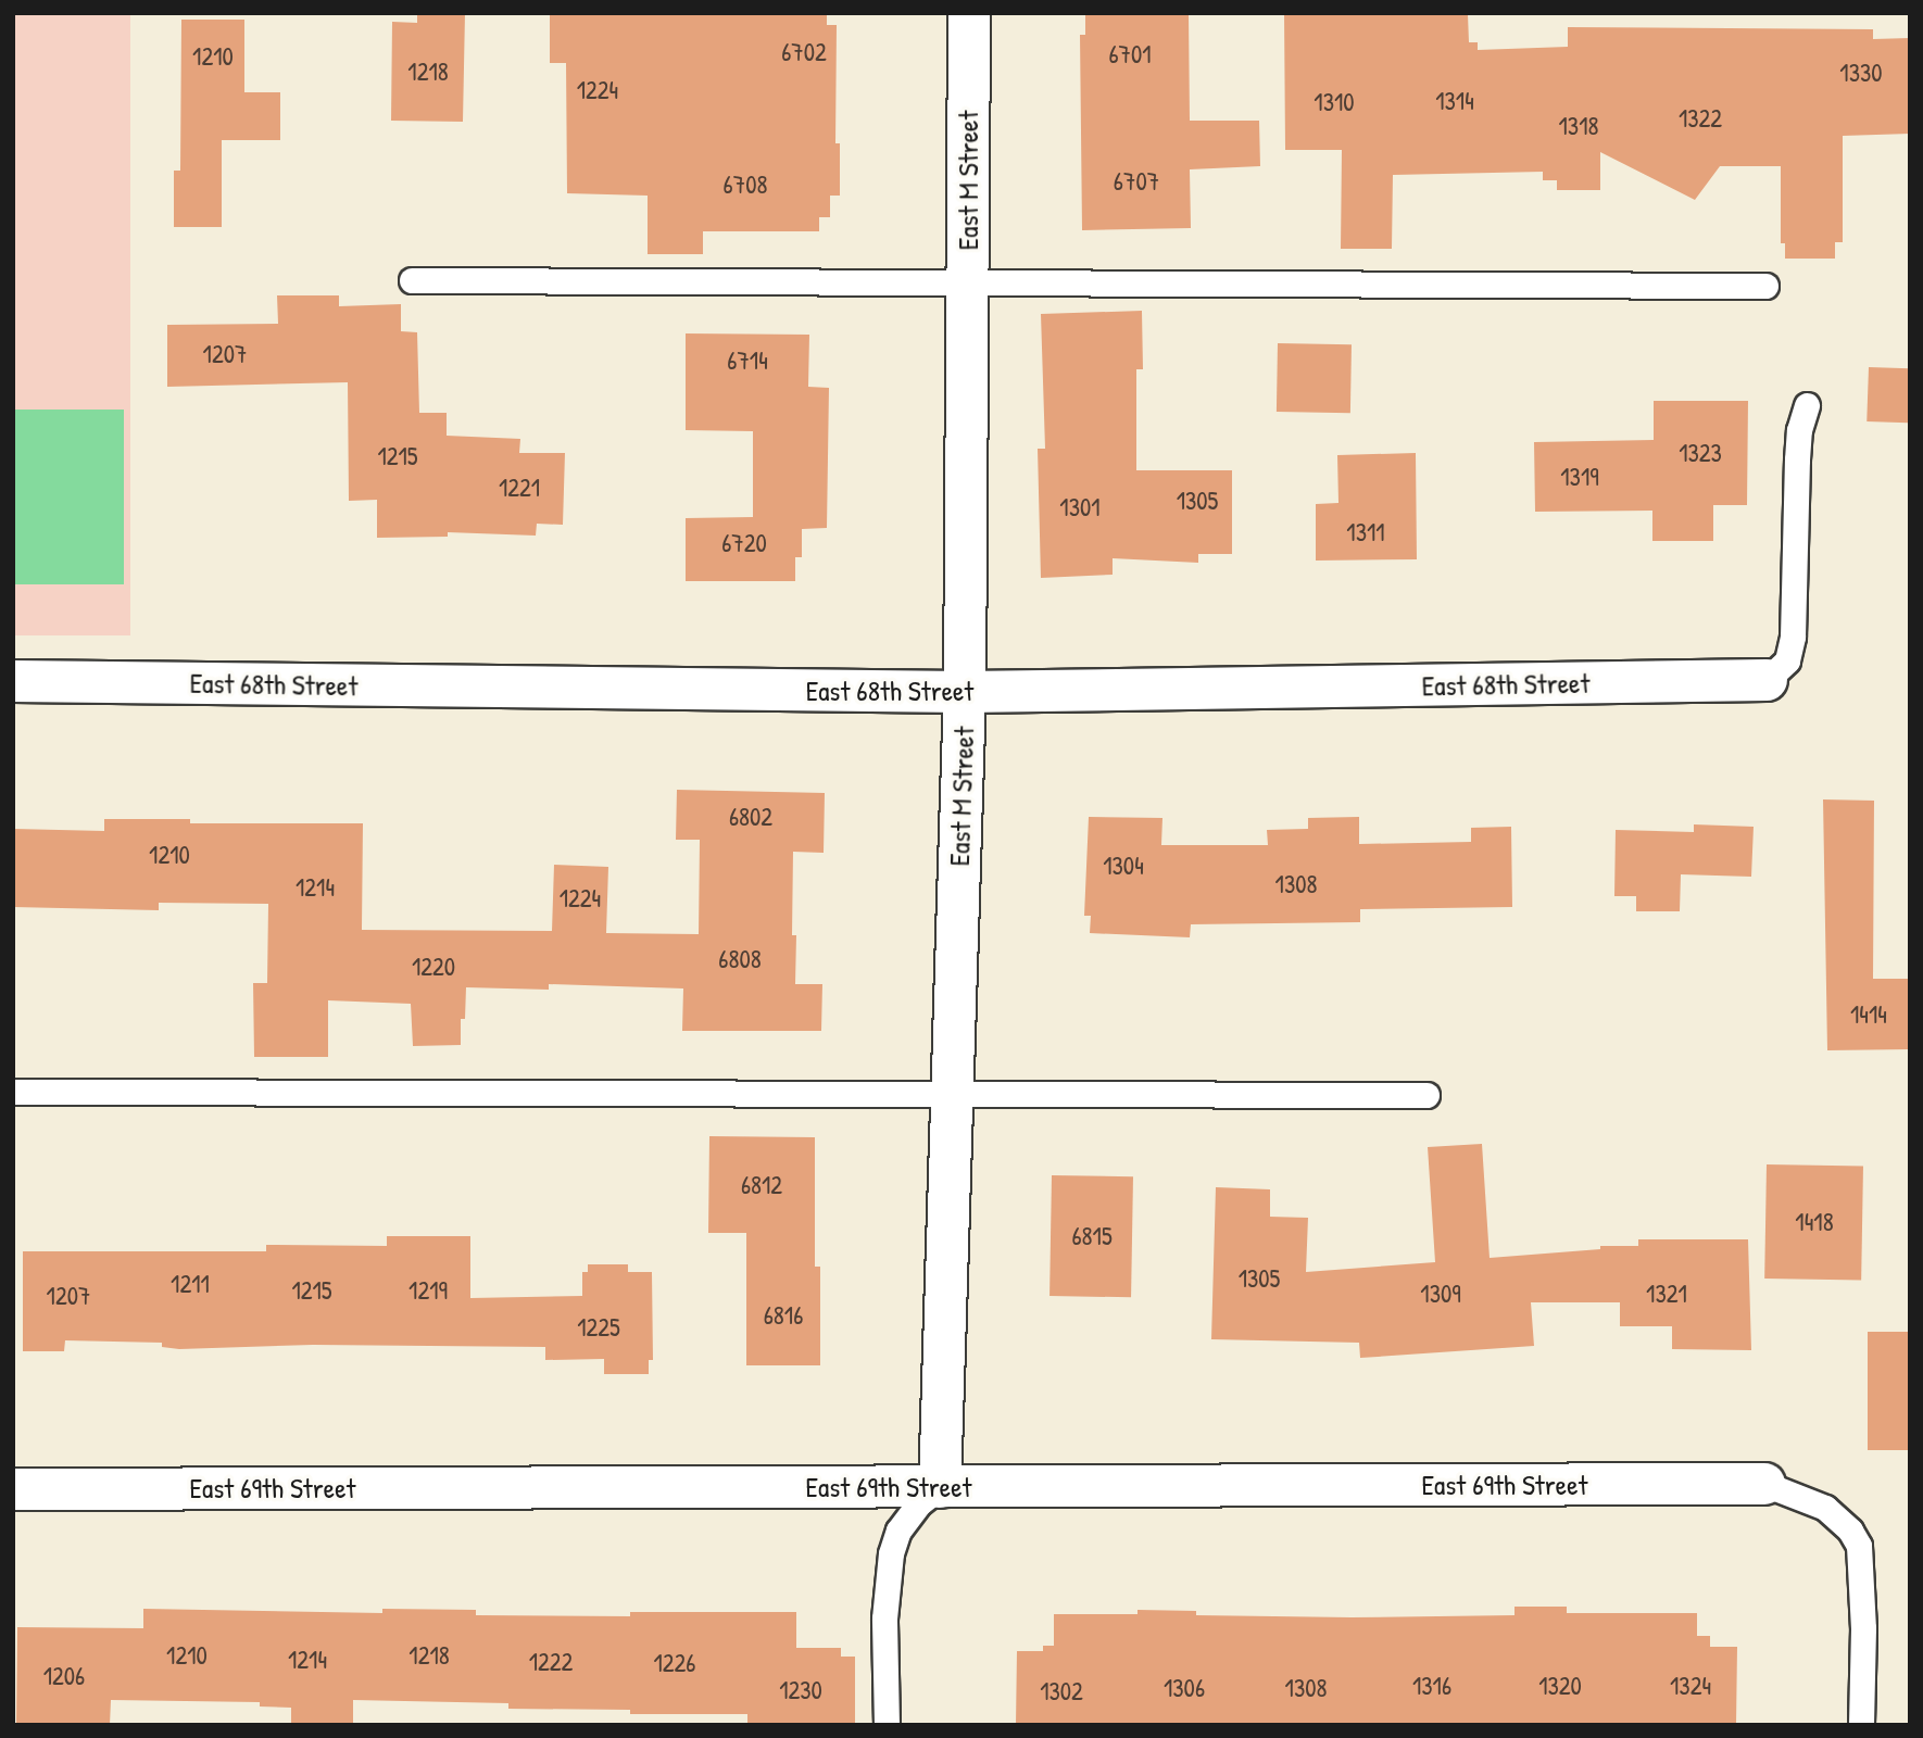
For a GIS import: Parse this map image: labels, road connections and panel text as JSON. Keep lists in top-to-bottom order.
{
  "streets": {
    "street": ["East M Street", "East 68th Street", "East 69th Street"]
  },
  "crossings": [
    ["East M Street", "East 68th Street"],
    ["East M Street", "East 69th Street"]
  ],
  "house_numbers": [
    "6702",
    "6701",
    "1210",
    "1218",
    "1330",
    "1224",
    "1314",
    "1310",
    "1322",
    "1318",
    "6707",
    "6708",
    "1207",
    "6714",
    "1323",
    "1215",
    "1319",
    "1221",
    "1305",
    "1301",
    "1311",
    "6720",
    "6802",
    "1210",
    "1304",
    "1308",
    "1214",
    "1224",
    "6808",
    "1220",
    "1414",
    "6812",
    "1418",
    "6815",
    "1305",
    "1211",
    "1215",
    "1219",
    "1309",
    "1321",
    "1207",
    "6816",
    "1225",
    "1210",
    "1218",
    "1214",
    "1222",
    "1226",
    "1206",
    "1316",
    "1320",
    "1324",
    "1306",
    "1308",
    "1230",
    "1302"
  ]
}
